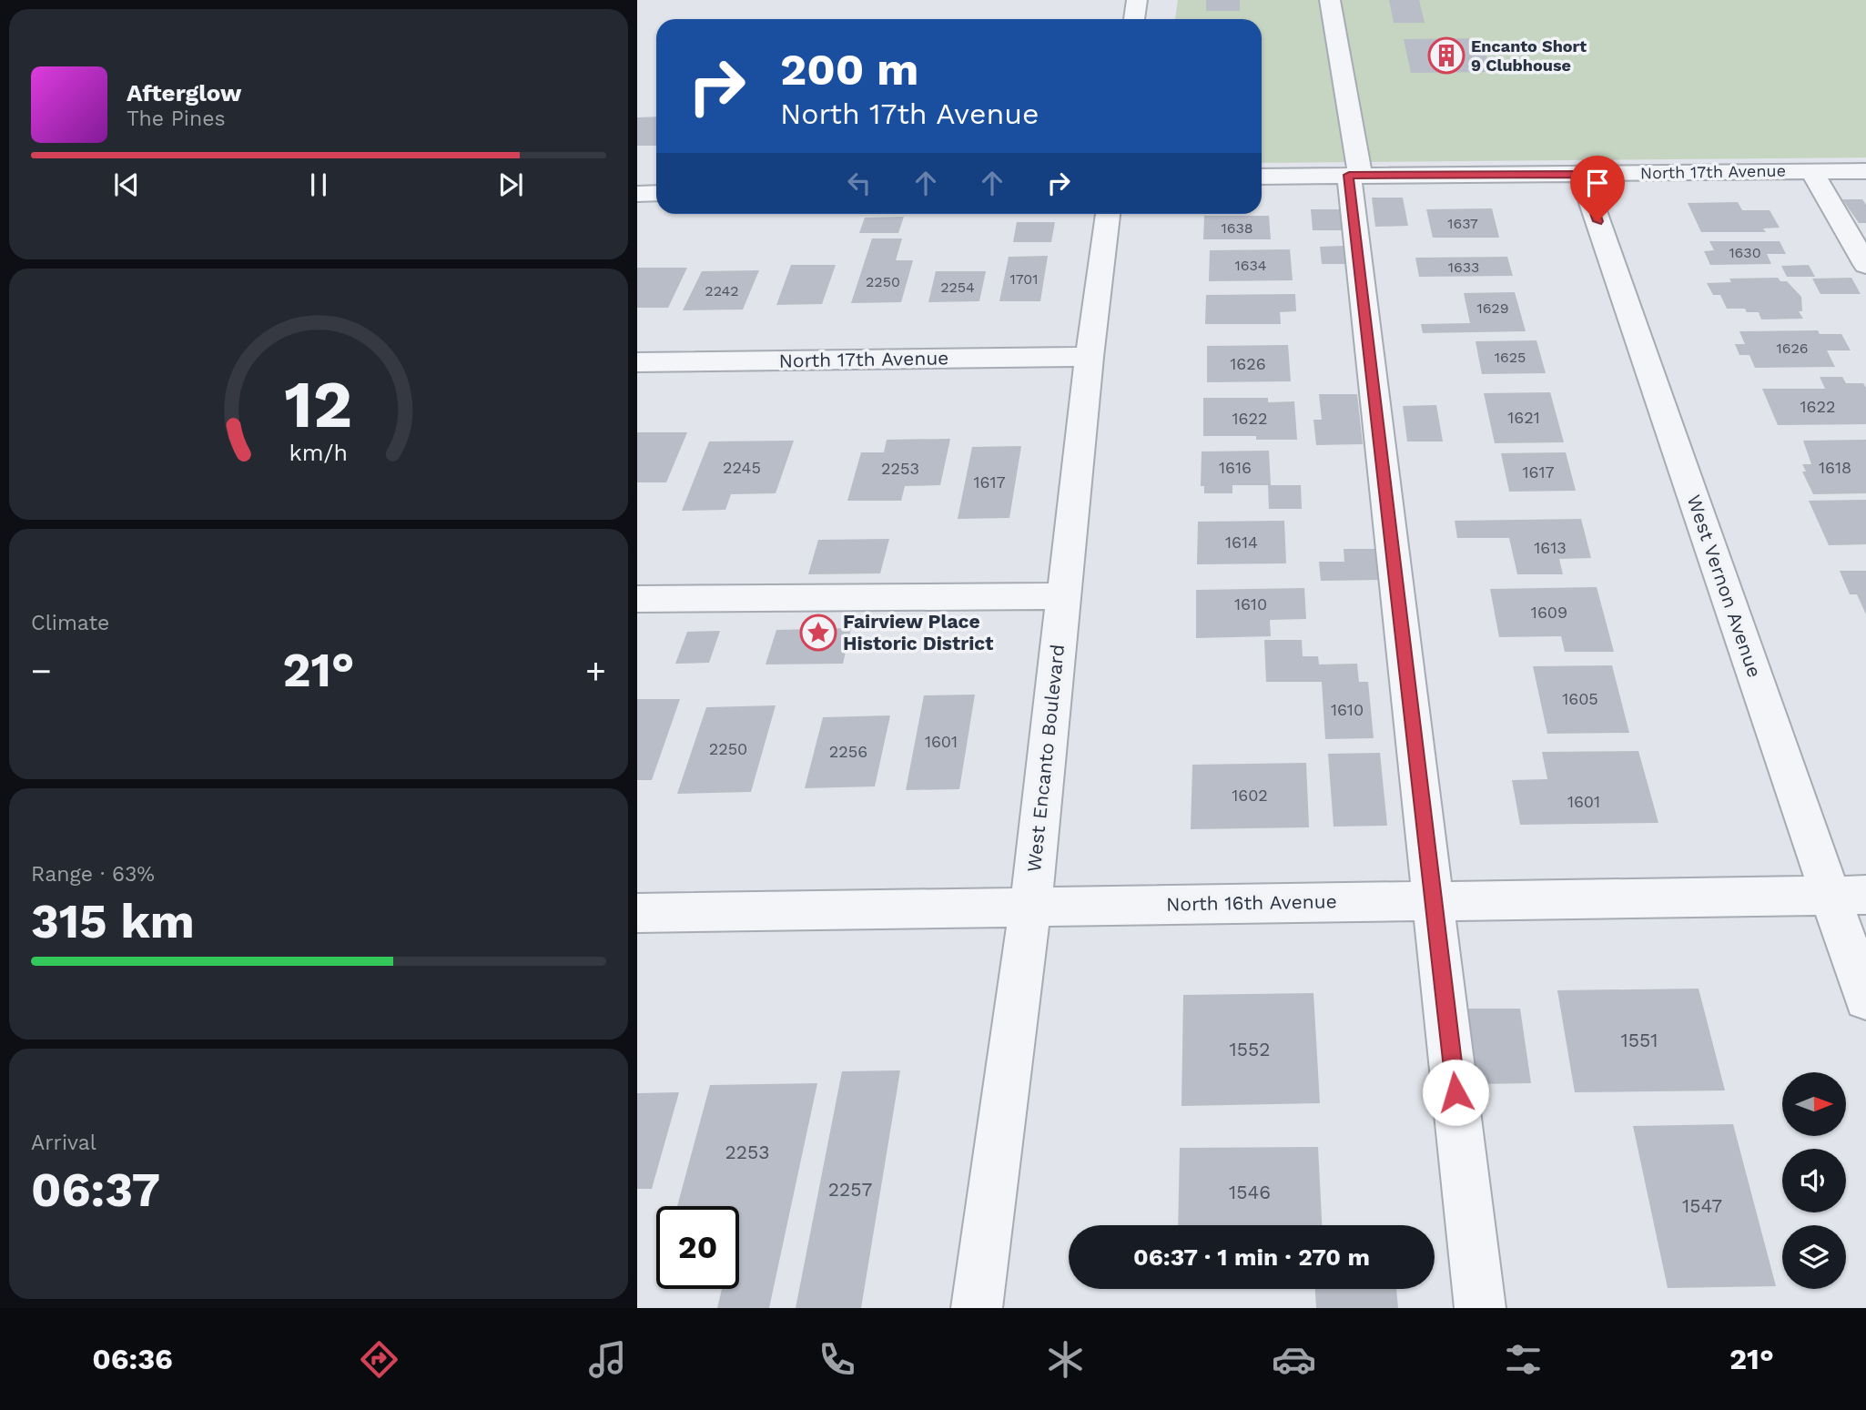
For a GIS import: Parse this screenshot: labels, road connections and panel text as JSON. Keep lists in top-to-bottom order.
{
  "streets": {
    "street": [
      "North 17th Avenue",
      "West Vernon Avenue",
      "West Encanto Boulevard",
      "North 16th Avenue"
    ]
  },
  "crossings": [
    ["North 17th Avenue", "West Vernon Avenue"],
    ["North 17th Avenue", "West Encanto Boulevard"],
    ["West Vernon Avenue", "North 16th Avenue"],
    ["West Encanto Boulevard", "North 16th Avenue"]
  ],
  "places": {
    "building": ["Encanto Short 9 Clubhouse"],
    "place": ["Fairview Place Historic District"]
  },
  "house_numbers": [
    "1637",
    "1638",
    "1630",
    "1634",
    "1633",
    "1701",
    "2250",
    "2254",
    "2242",
    "1629",
    "1626",
    "1625",
    "1626",
    "1622",
    "1621",
    "1622",
    "2245",
    "1616",
    "1618",
    "2253",
    "1617",
    "1617",
    "1614",
    "1613",
    "1610",
    "1609",
    "1605",
    "1610",
    "1601",
    "2250",
    "2256",
    "1602",
    "1601",
    "1551",
    "1552",
    "2253",
    "2257",
    "1546",
    "1547"
  ],
  "north": "right",
  "page": {
    "turn": ["200 m", "North 17th Avenue"],
    "song": ["Afterglow", "The Pines"],
    "tile": [
      "Climate",
      ["Range · 63%", "315 km"],
      ["Arrival", "06:37"]
    ],
    "heat": ["−", "21°", "+"],
    "limit": "20",
    "trip": "06:37 · 1 min · 270 m",
    "tabs": ["06:36", "21°"],
    "gauge": ["12", "km/h"]
  }
}
